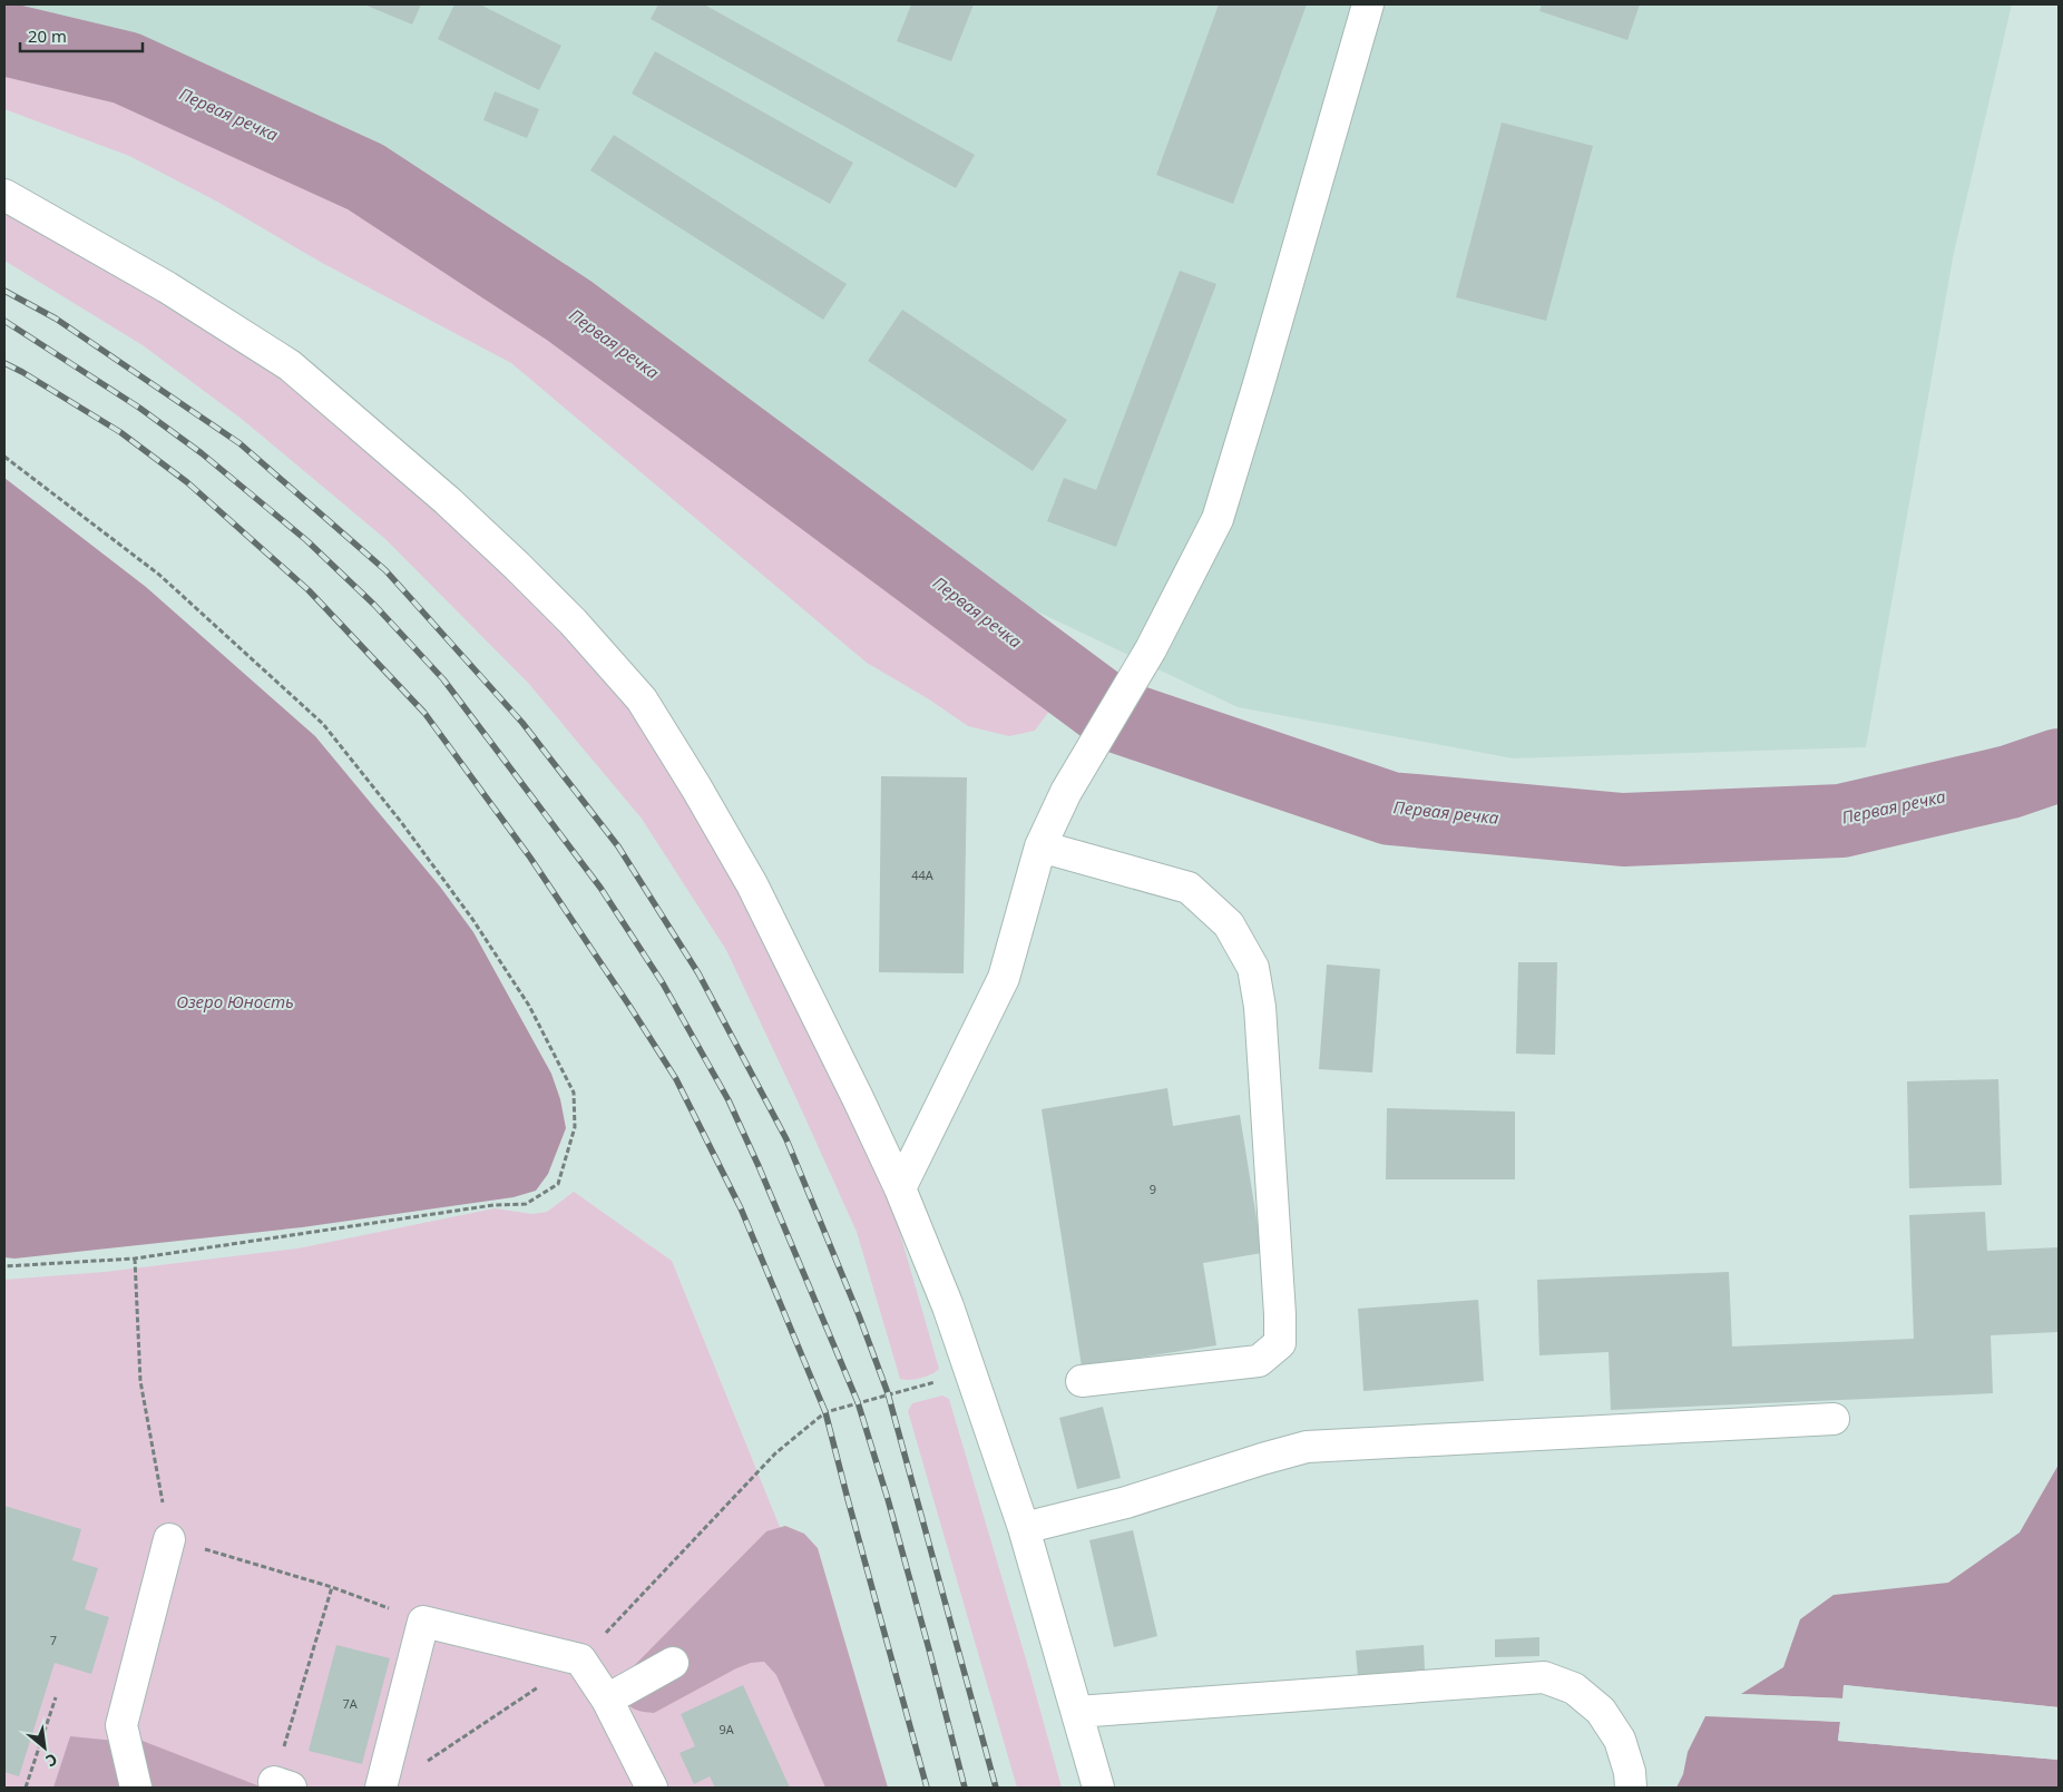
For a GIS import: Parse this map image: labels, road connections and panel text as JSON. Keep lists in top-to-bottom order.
{
  "water": ["Первая речка", "Озеро Юность"],
  "house_numbers": [
    "44А",
    "9",
    "7",
    "7А",
    "9А"
  ],
  "scale_bar": "20 m",
  "north": "bottom right"
}
